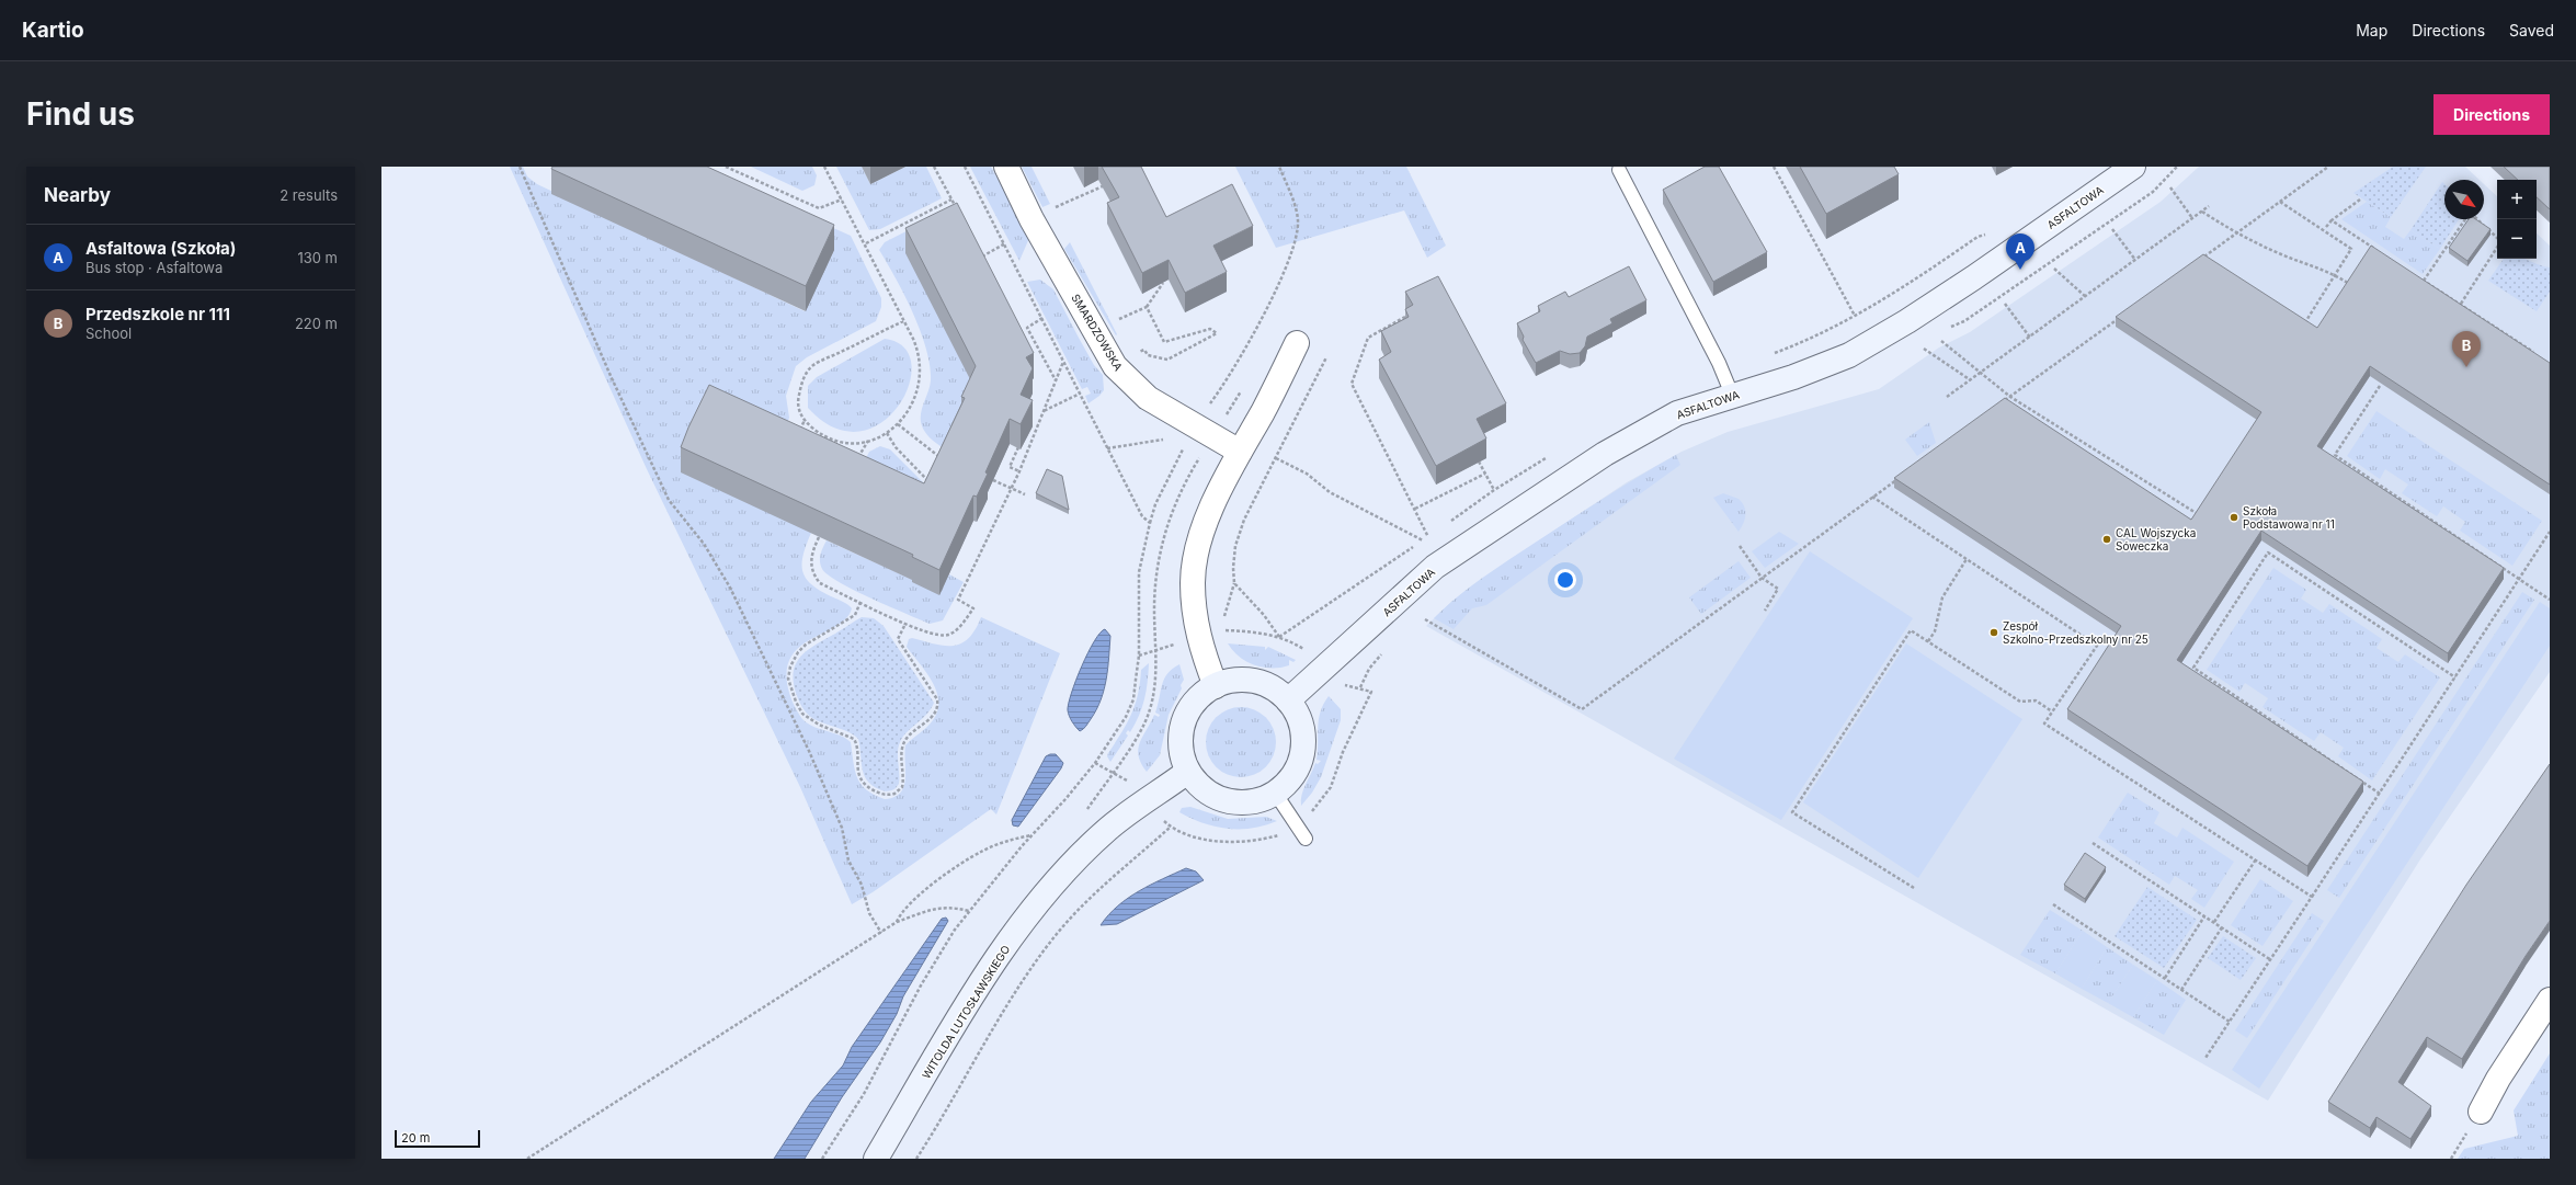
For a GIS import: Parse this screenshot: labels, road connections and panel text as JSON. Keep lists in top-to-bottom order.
{
  "streets": {
    "street": ["ASFALTOWA", "SMARDZOWSKA", "WITOLDA LUTOSŁAWSKIEGO"]
  },
  "crossings": [
    ["ASFALTOWA", "WITOLDA LUTOSŁAWSKIEGO"]
  ],
  "places": ["Szkoła Podstawowa nr 11", "CAL Wojszycka Sóweczka", "Zespół Szkolno-Przedszkolny nr 25"],
  "scale_bar": "20 m",
  "north": "bottom right",
  "page": {
    "header": "Kartio",
    "nav": ["Map", "Directions", "Saved"],
    "buttons": "Directions",
    "title": "Find us",
    "heading": ["Nearby", "2 results"],
    "map_buttons": ["+", "−"],
    "list": [
      {
        "mark": "A",
        "name": "Asfaltowa (Szkoła)",
        "note": "Bus stop · Asfaltowa",
        "value": "130 m"
      },
      {
        "mark": "B",
        "name": "Przedszkole nr 111",
        "note": "School",
        "value": "220 m"
      }
    ],
    "pins": ["A", "B"],
    "scale": "20 m"
  }
}
